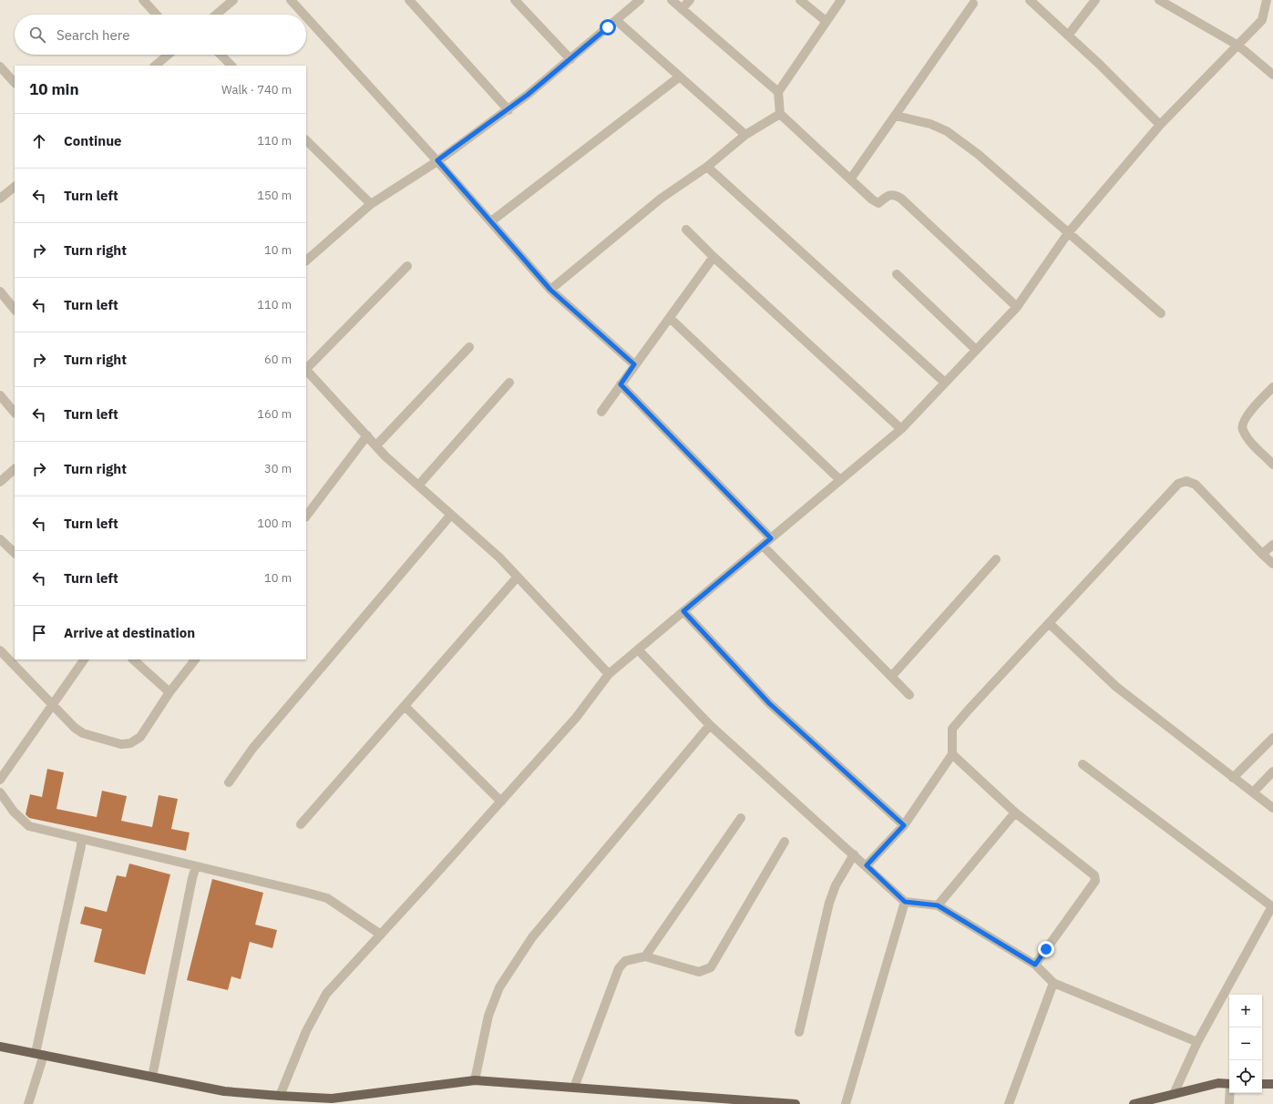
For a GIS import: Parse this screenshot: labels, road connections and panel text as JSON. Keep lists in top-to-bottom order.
{
  "page": {
    "search": "Search here",
    "heading": ["10 min", "Walk · 740 m"],
    "list": [
      ["Continue", "110 m"],
      ["Turn left", "150 m"],
      ["Turn right", "10 m"],
      ["Turn left", "110 m"],
      ["Turn right", "60 m"],
      ["Turn left", "160 m"],
      ["Turn right", "30 m"],
      ["Turn left", "100 m"],
      ["Turn left", "10 m"],
      "Arrive at destination"
    ],
    "map_buttons": ["+", "−"]
  }
}
